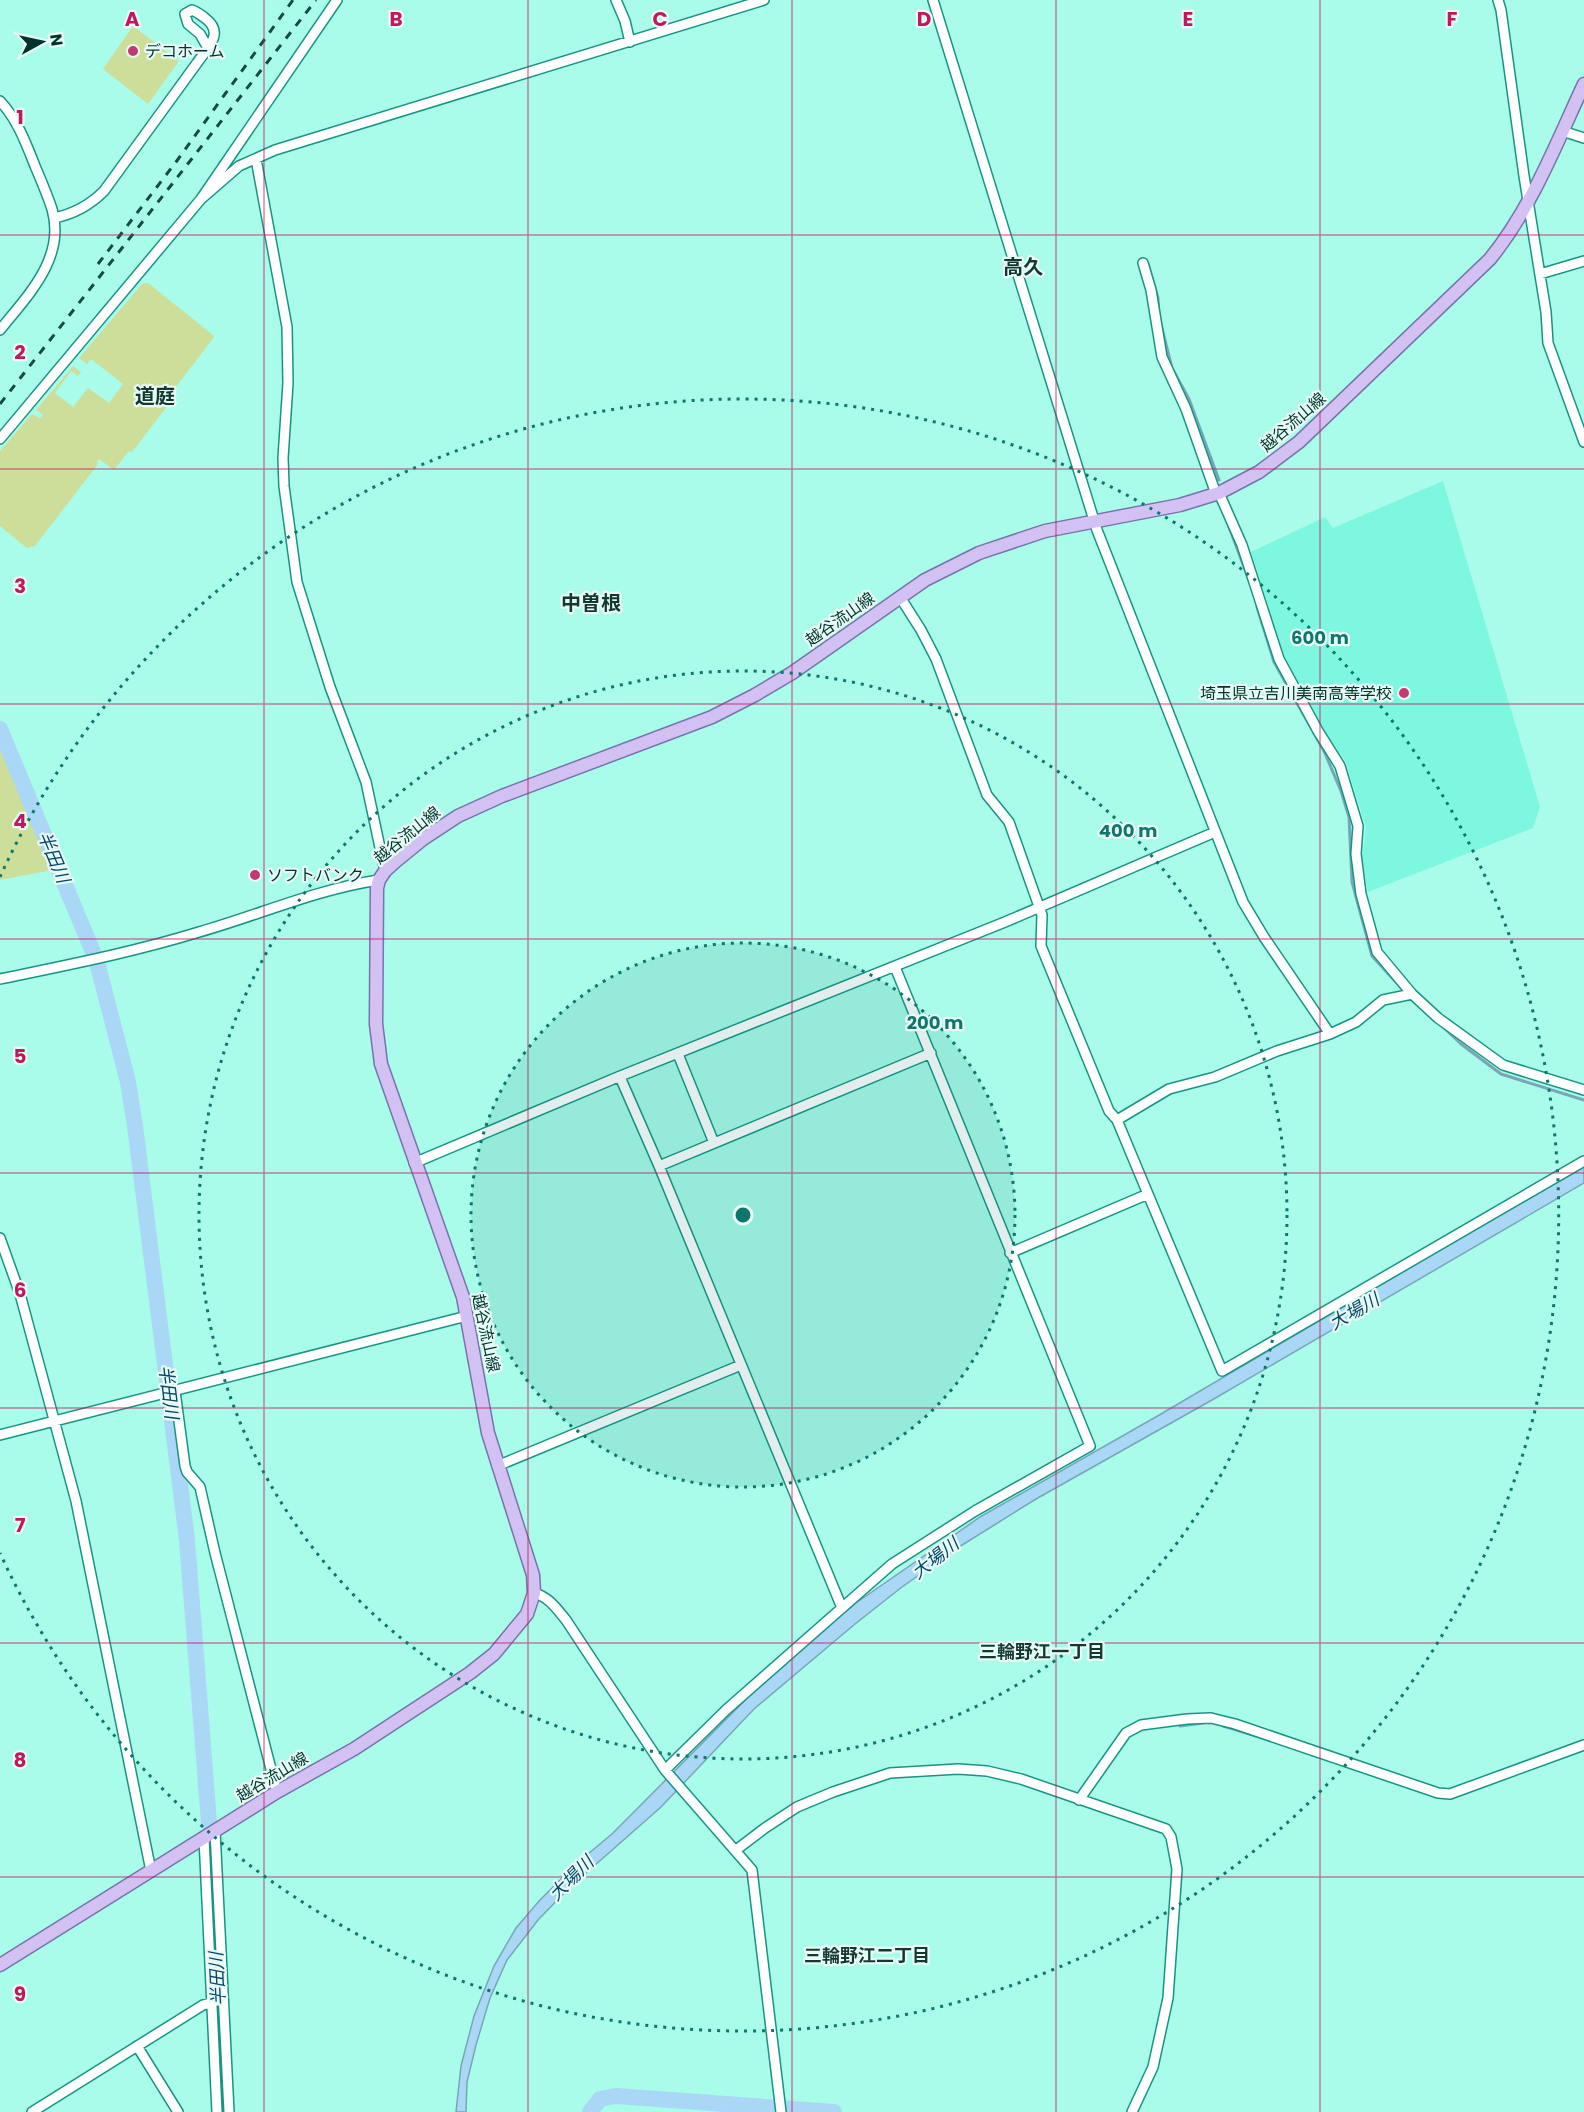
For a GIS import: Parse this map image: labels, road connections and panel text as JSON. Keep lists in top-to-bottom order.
{
  "streets": {
    "main road": ["越谷流山線"]
  },
  "districts": [
    "高久",
    "道庭",
    "中曽根",
    "三輪野江一丁目",
    "三輪野江二丁目"
  ],
  "water": ["半田川", "大場川"],
  "places": ["デコホーム", "埼玉県立吉川美南高等学校", "ソフトバンク"],
  "north": "right",
  "grid": {
    "columns": [
      "A",
      "B",
      "C",
      "D",
      "E",
      "F"
    ],
    "rows": [
      "1",
      "2",
      "3",
      "4",
      "5",
      "6",
      "7",
      "8",
      "9"
    ]
  },
  "rings": ["600 m", "400 m", "200 m"]
}
